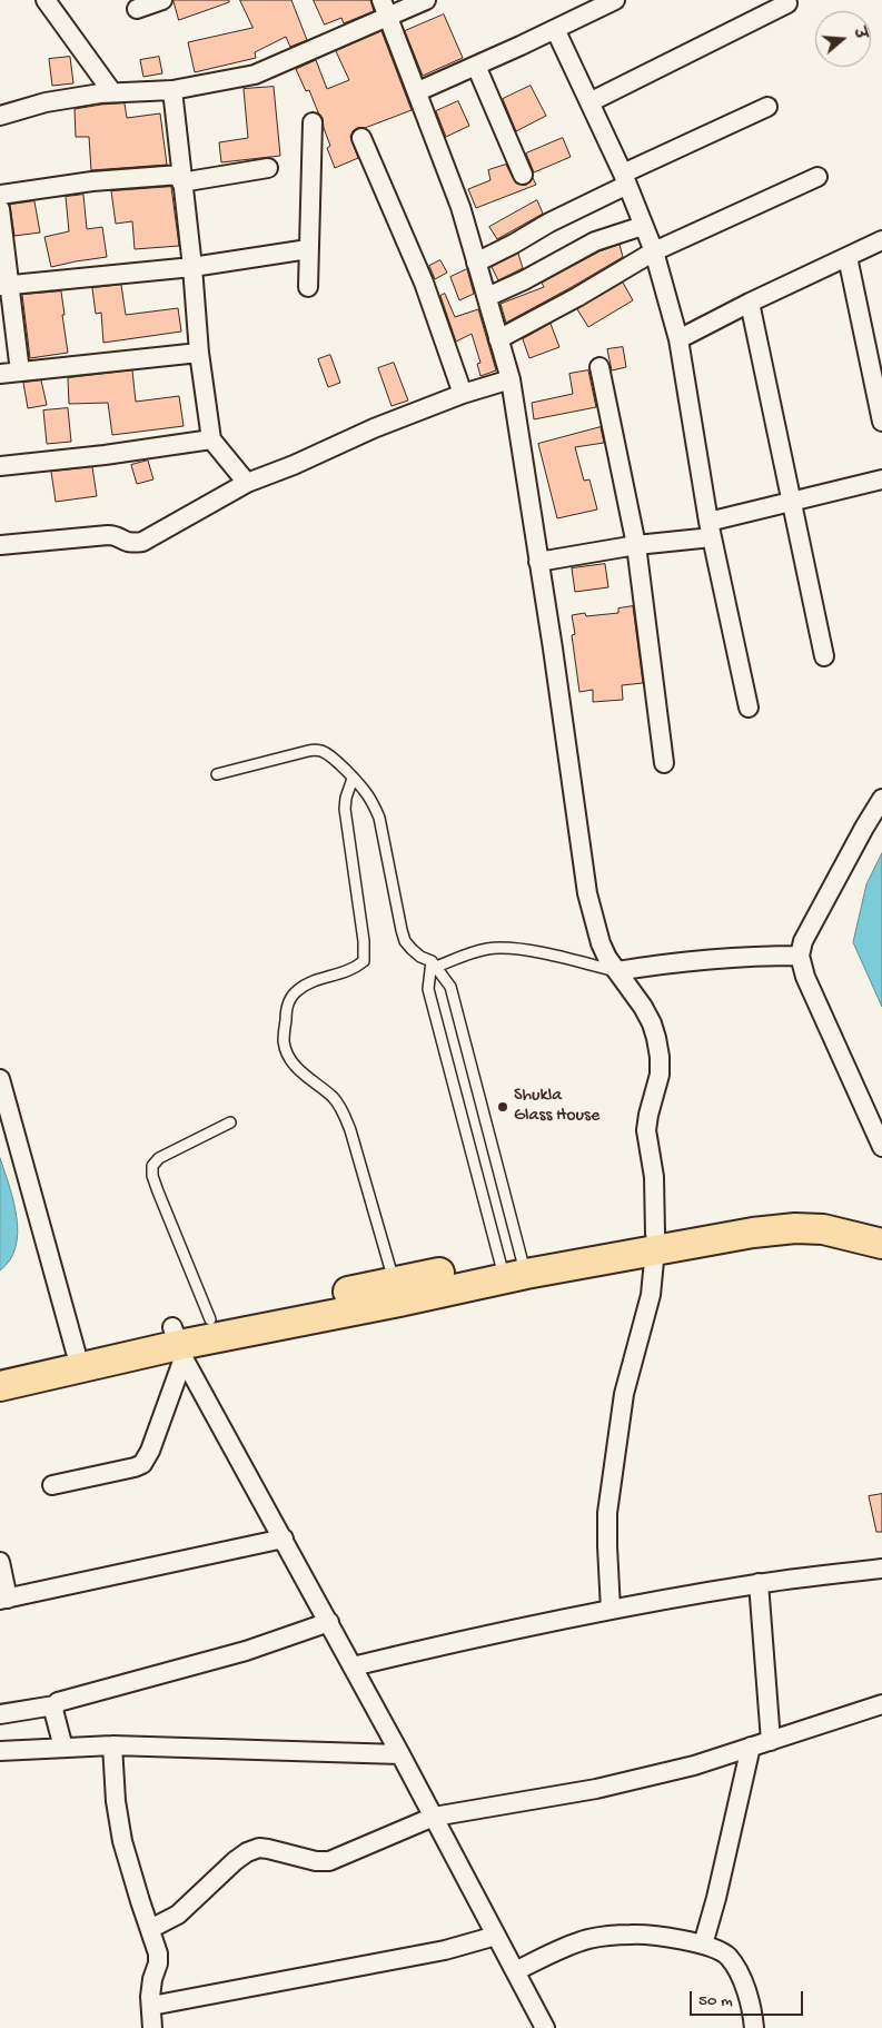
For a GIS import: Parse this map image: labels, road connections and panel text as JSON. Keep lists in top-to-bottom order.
{
  "places": ["Shukla Glass House"],
  "scale_bar": "50 m",
  "north": "right"
}
